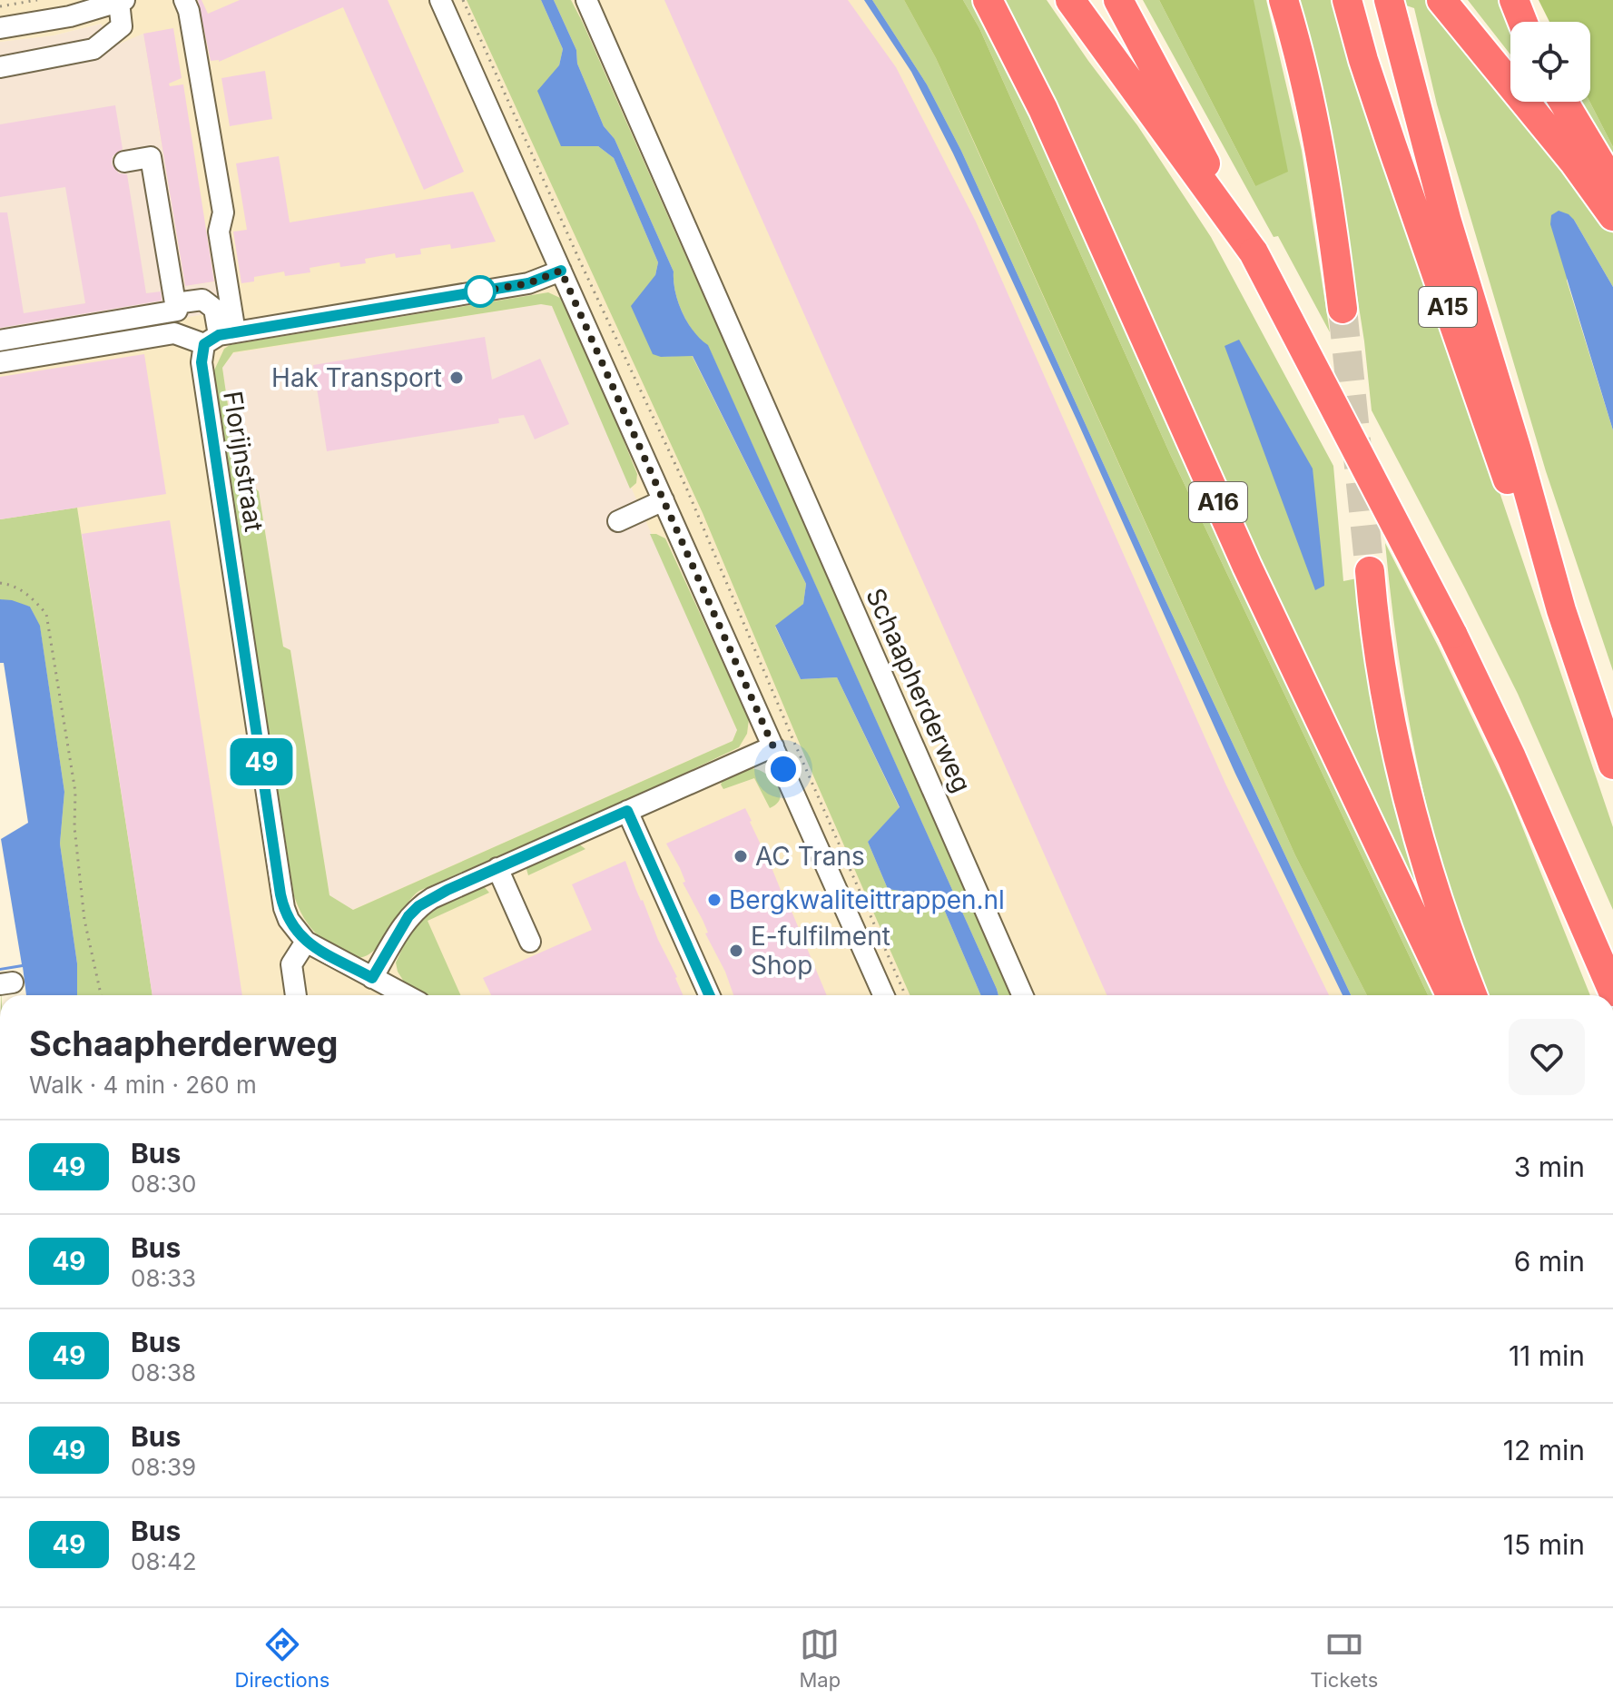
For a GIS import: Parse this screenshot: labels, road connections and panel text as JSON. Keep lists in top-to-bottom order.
{
  "streets": {
    "highway": ["A15", "A16"],
    "street": ["Florijnstraat", "Schaapherderweg"]
  },
  "places": [
    "Hak Transport",
    "AC Trans",
    "Bergkwaliteittrappen.nl",
    "E-fulfilment Shop"
  ],
  "lines": ["bus line 49"],
  "page": {
    "on_map": "49",
    "heading": ["Schaapherderweg", "Walk · 4 min · 260 m"],
    "list": [
      {
        "mark": "49",
        "name": "Bus",
        "note": "08:30",
        "value": "3 min"
      },
      {
        "mark": "49",
        "name": "Bus",
        "note": "08:33",
        "value": "6 min"
      },
      {
        "mark": "49",
        "name": "Bus",
        "note": "08:38",
        "value": "11 min"
      },
      {
        "mark": "49",
        "name": "Bus",
        "note": "08:39",
        "value": "12 min"
      },
      {
        "mark": "49",
        "name": "Bus",
        "note": "08:42",
        "value": "15 min"
      }
    ],
    "tabs": ["Directions", "Map", "Tickets"]
  }
}
